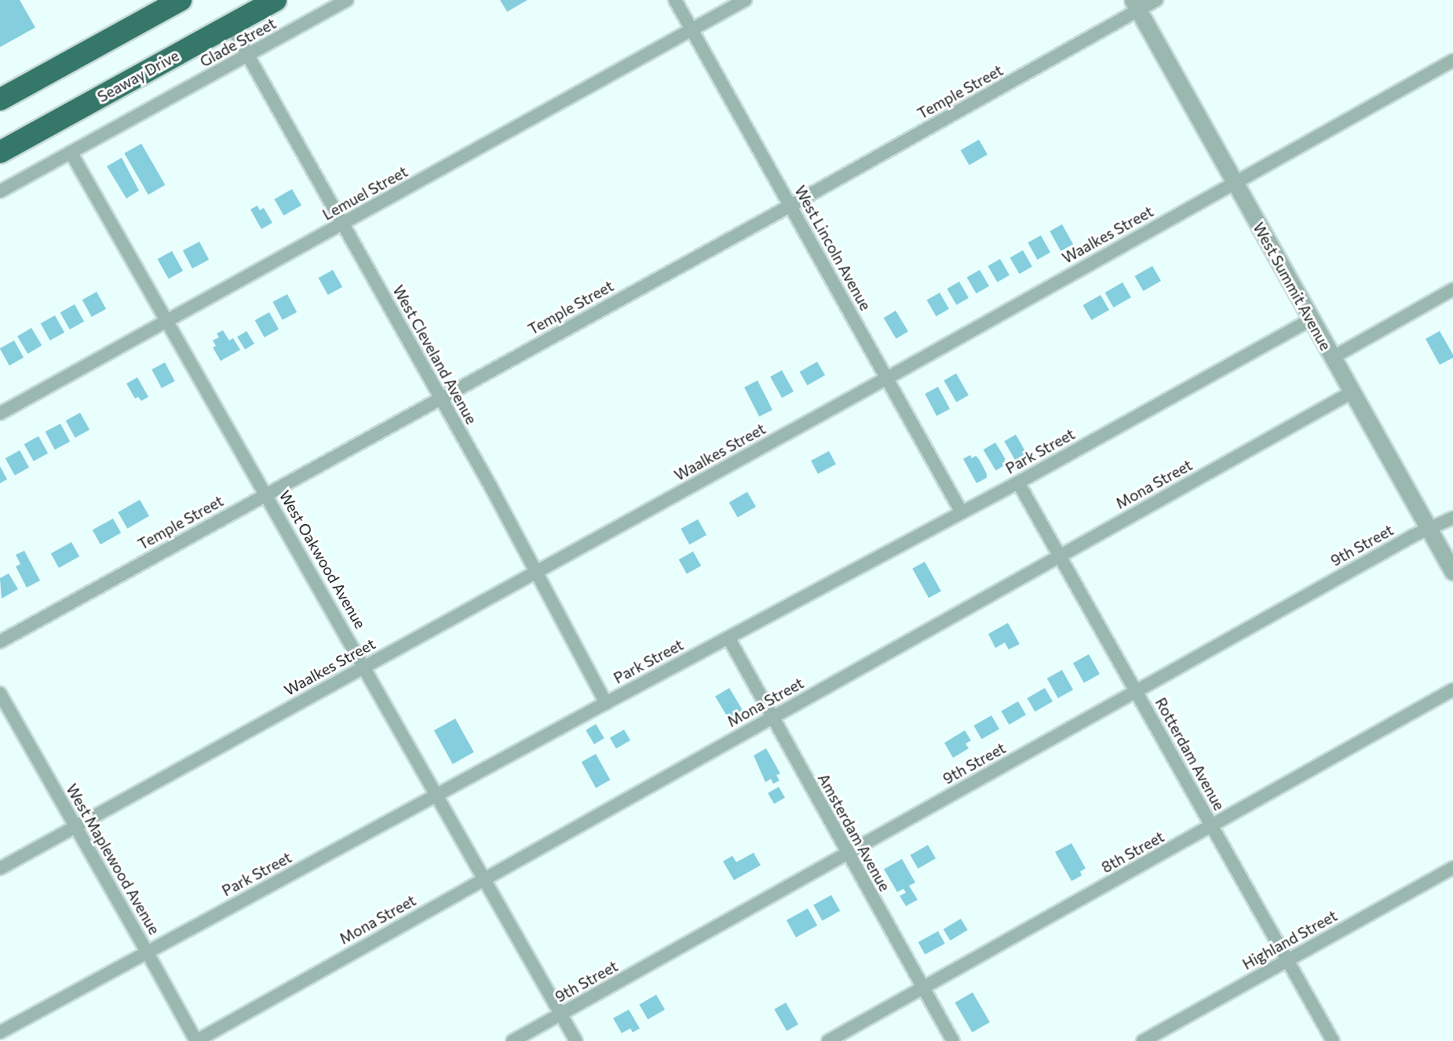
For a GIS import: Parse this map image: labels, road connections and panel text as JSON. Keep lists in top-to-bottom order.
{
  "streets": {
    "highway": ["Seaway Drive"],
    "street": [
      "Glade Street",
      "Temple Street",
      "Lemuel Street",
      "Waalkes Street",
      "West Lincoln Avenue",
      "West Summit Avenue",
      "West Cleveland Avenue",
      "Park Street",
      "Mona Street",
      "9th Street",
      "West Oakwood Avenue",
      "Rotterdam Avenue",
      "Amsterdam Avenue",
      "8th Street",
      "West Maplewood Avenue",
      "Highland Street"
    ]
  },
  "crossings": [
    ["Glade Street", "West Cleveland Avenue"],
    ["Glade Street", "West Oakwood Avenue"],
    ["Seaway Drive", "West Cleveland Avenue"],
    ["Temple Street", "West Lincoln Avenue"],
    ["Temple Street", "West Summit Avenue"],
    ["Temple Street", "West Cleveland Avenue"],
    ["Temple Street", "West Oakwood Avenue"],
    ["Lemuel Street", "West Lincoln Avenue"],
    ["Lemuel Street", "West Cleveland Avenue"],
    ["Lemuel Street", "West Oakwood Avenue"],
    ["Waalkes Street", "West Lincoln Avenue"],
    ["Waalkes Street", "West Summit Avenue"],
    ["Waalkes Street", "West Cleveland Avenue"],
    ["Waalkes Street", "West Oakwood Avenue"],
    ["Waalkes Street", "West Maplewood Avenue"],
    ["West Lincoln Avenue", "Park Street"],
    ["West Summit Avenue", "Park Street"],
    ["West Summit Avenue", "Mona Street"],
    ["West Summit Avenue", "9th Street"],
    ["West Cleveland Avenue", "Park Street"],
    ["Park Street", "West Oakwood Avenue"],
    ["Park Street", "Rotterdam Avenue"],
    ["Park Street", "Amsterdam Avenue"],
    ["Park Street", "West Maplewood Avenue"],
    ["Mona Street", "West Oakwood Avenue"],
    ["Mona Street", "Rotterdam Avenue"],
    ["Mona Street", "Amsterdam Avenue"],
    ["Mona Street", "West Maplewood Avenue"],
    ["9th Street", "West Oakwood Avenue"],
    ["9th Street", "Rotterdam Avenue"],
    ["9th Street", "Amsterdam Avenue"],
    ["Rotterdam Avenue", "8th Street"],
    ["Rotterdam Avenue", "Highland Street"],
    ["Amsterdam Avenue", "8th Street"]
  ]
}
